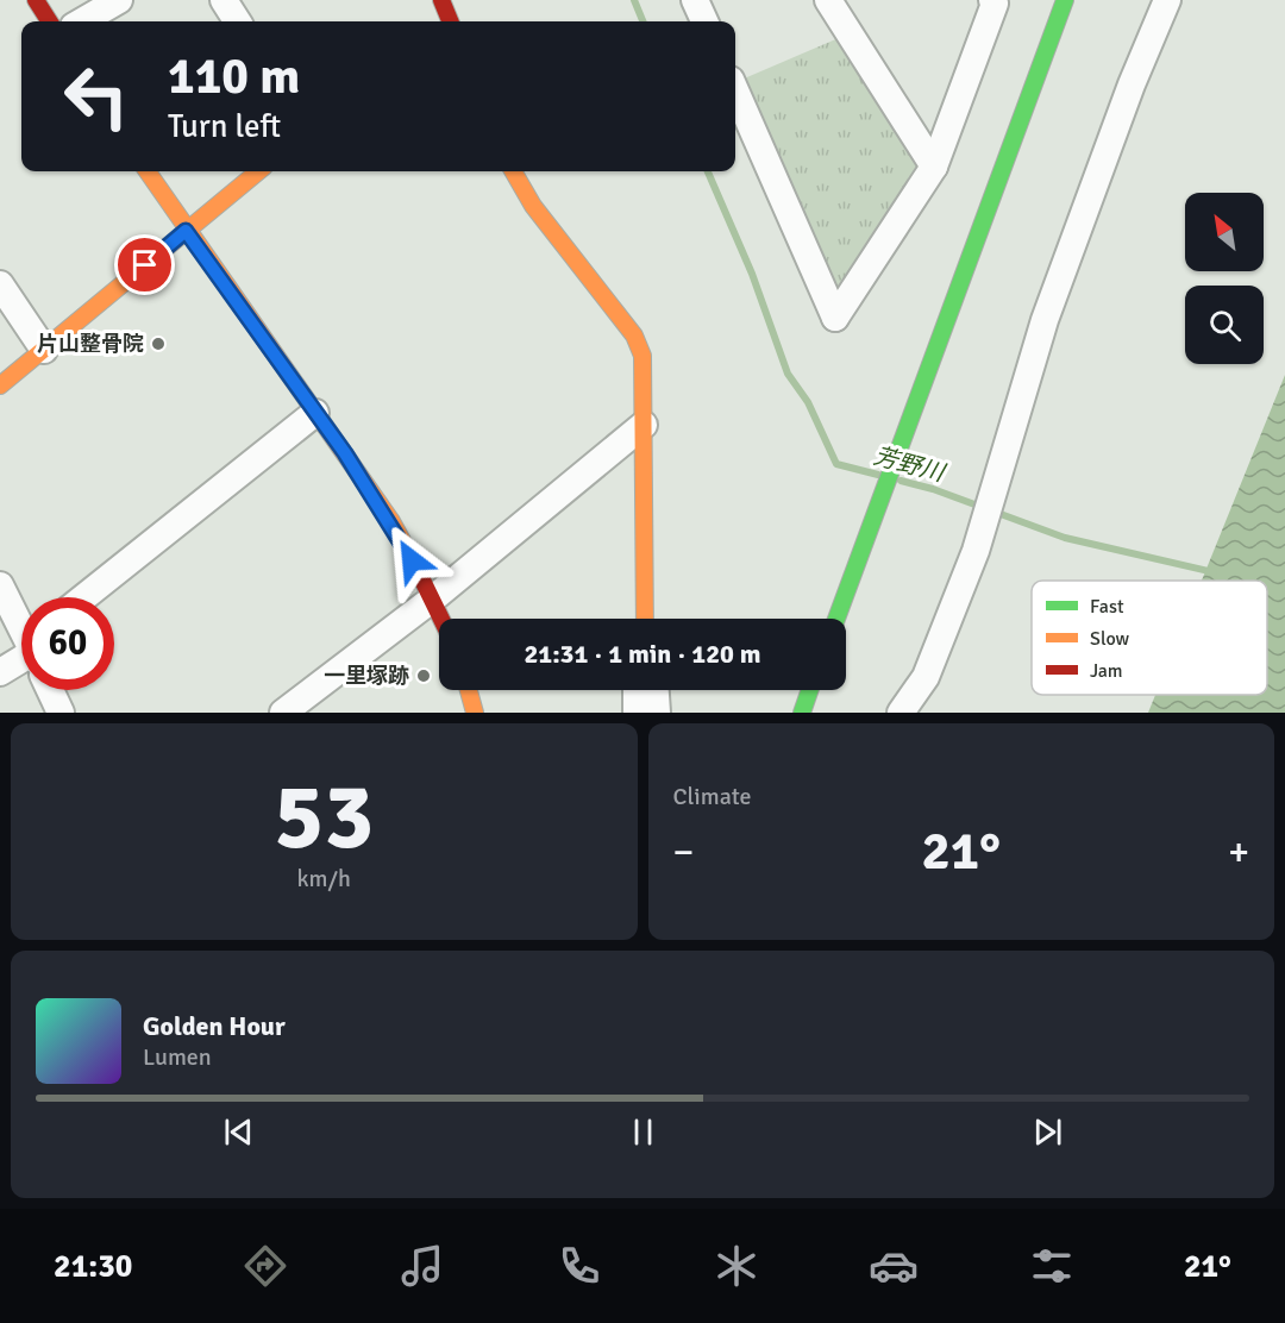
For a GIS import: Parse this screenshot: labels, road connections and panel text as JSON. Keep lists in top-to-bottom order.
{
  "water": ["芳野川"],
  "places": ["片山整骨院", "一里塚跡"],
  "legend": ["Fast", "Slow", "Jam"],
  "north": "top left",
  "page": {
    "turn": ["110 m", "Turn left"],
    "limit": "60",
    "trip": "21:31 · 1 min · 120 m",
    "tile": [
      ["53", "km/h"],
      "Climate"
    ],
    "heat": ["−", "21°", "+"],
    "song": ["Golden Hour", "Lumen"],
    "tabs": ["21:30", "21°"]
  }
}
